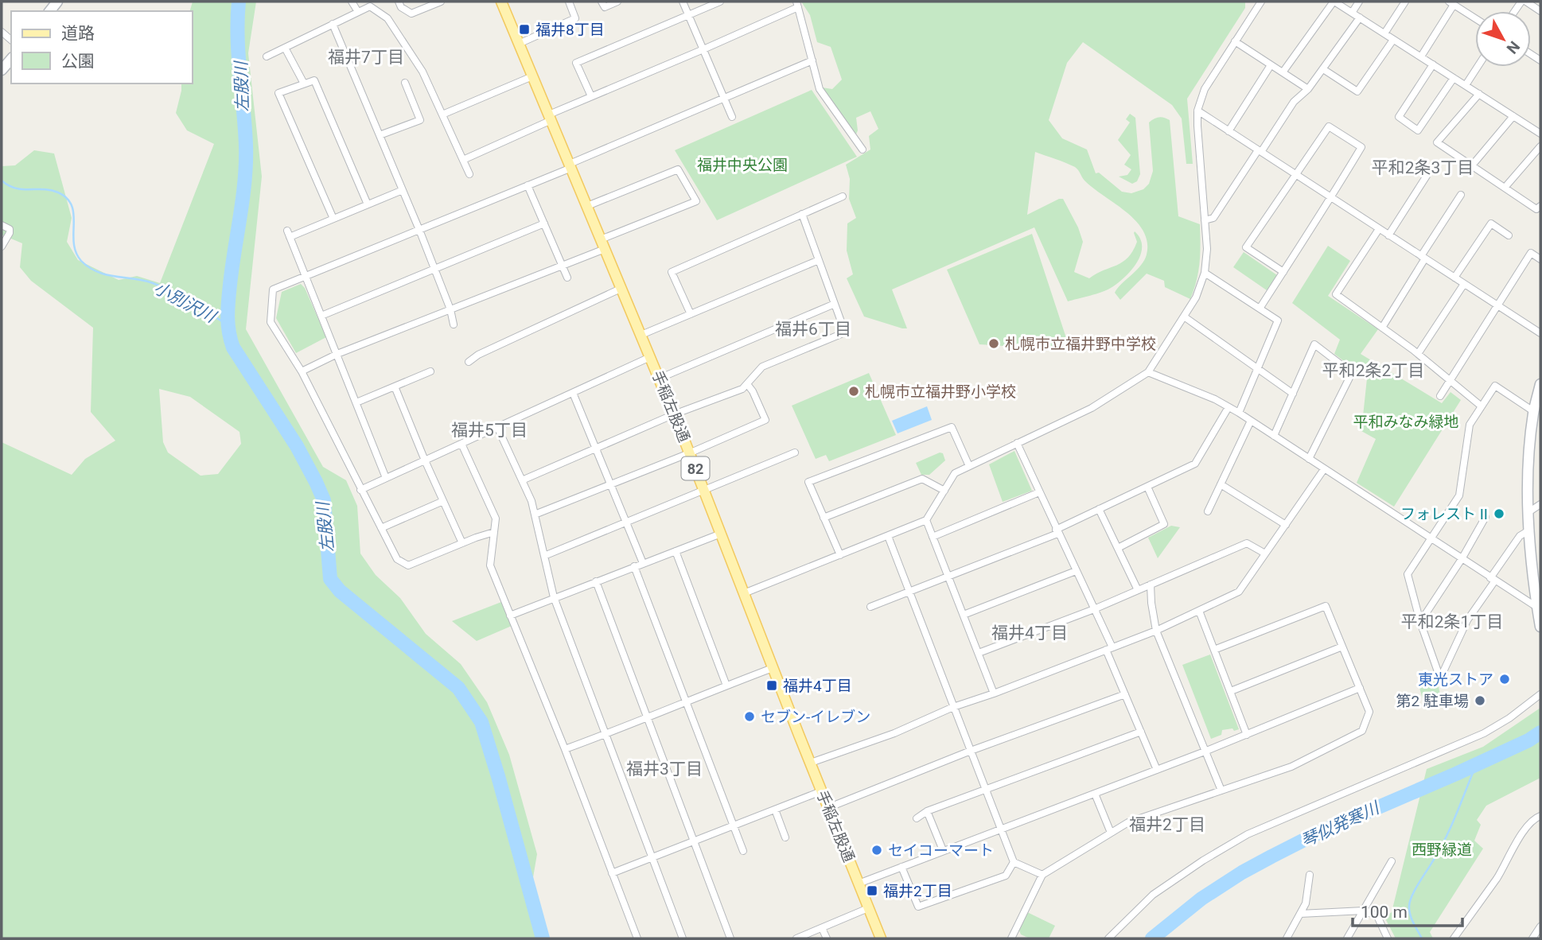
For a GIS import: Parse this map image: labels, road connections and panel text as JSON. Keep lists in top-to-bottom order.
{
  "streets": {
    "main road": ["手稲左股通", "82"]
  },
  "districts": [
    "福井7丁目",
    "平和2条3丁目",
    "福井6丁目",
    "平和2条2丁目",
    "福井5丁目",
    "平和2条1丁目",
    "福井4丁目",
    "福井3丁目",
    "福井2丁目"
  ],
  "water": ["左股川", "小別沢川", "琴似発寒川"],
  "parks": ["福井中央公園", "平和みなみ緑地", "西野緑道"],
  "places": {
    "transit": ["福井8丁目", "福井4丁目", "福井2丁目"],
    "other": [
      "札幌市立福井野中学校",
      "札幌市立福井野小学校",
      "フォレスト II",
      "東光ストア",
      "第2 駐車場",
      "セブン-イレブン",
      "セイコーマート"
    ]
  },
  "legend": ["道路", "公園"],
  "scale_bar": "100 m",
  "north": "bottom right"
}
